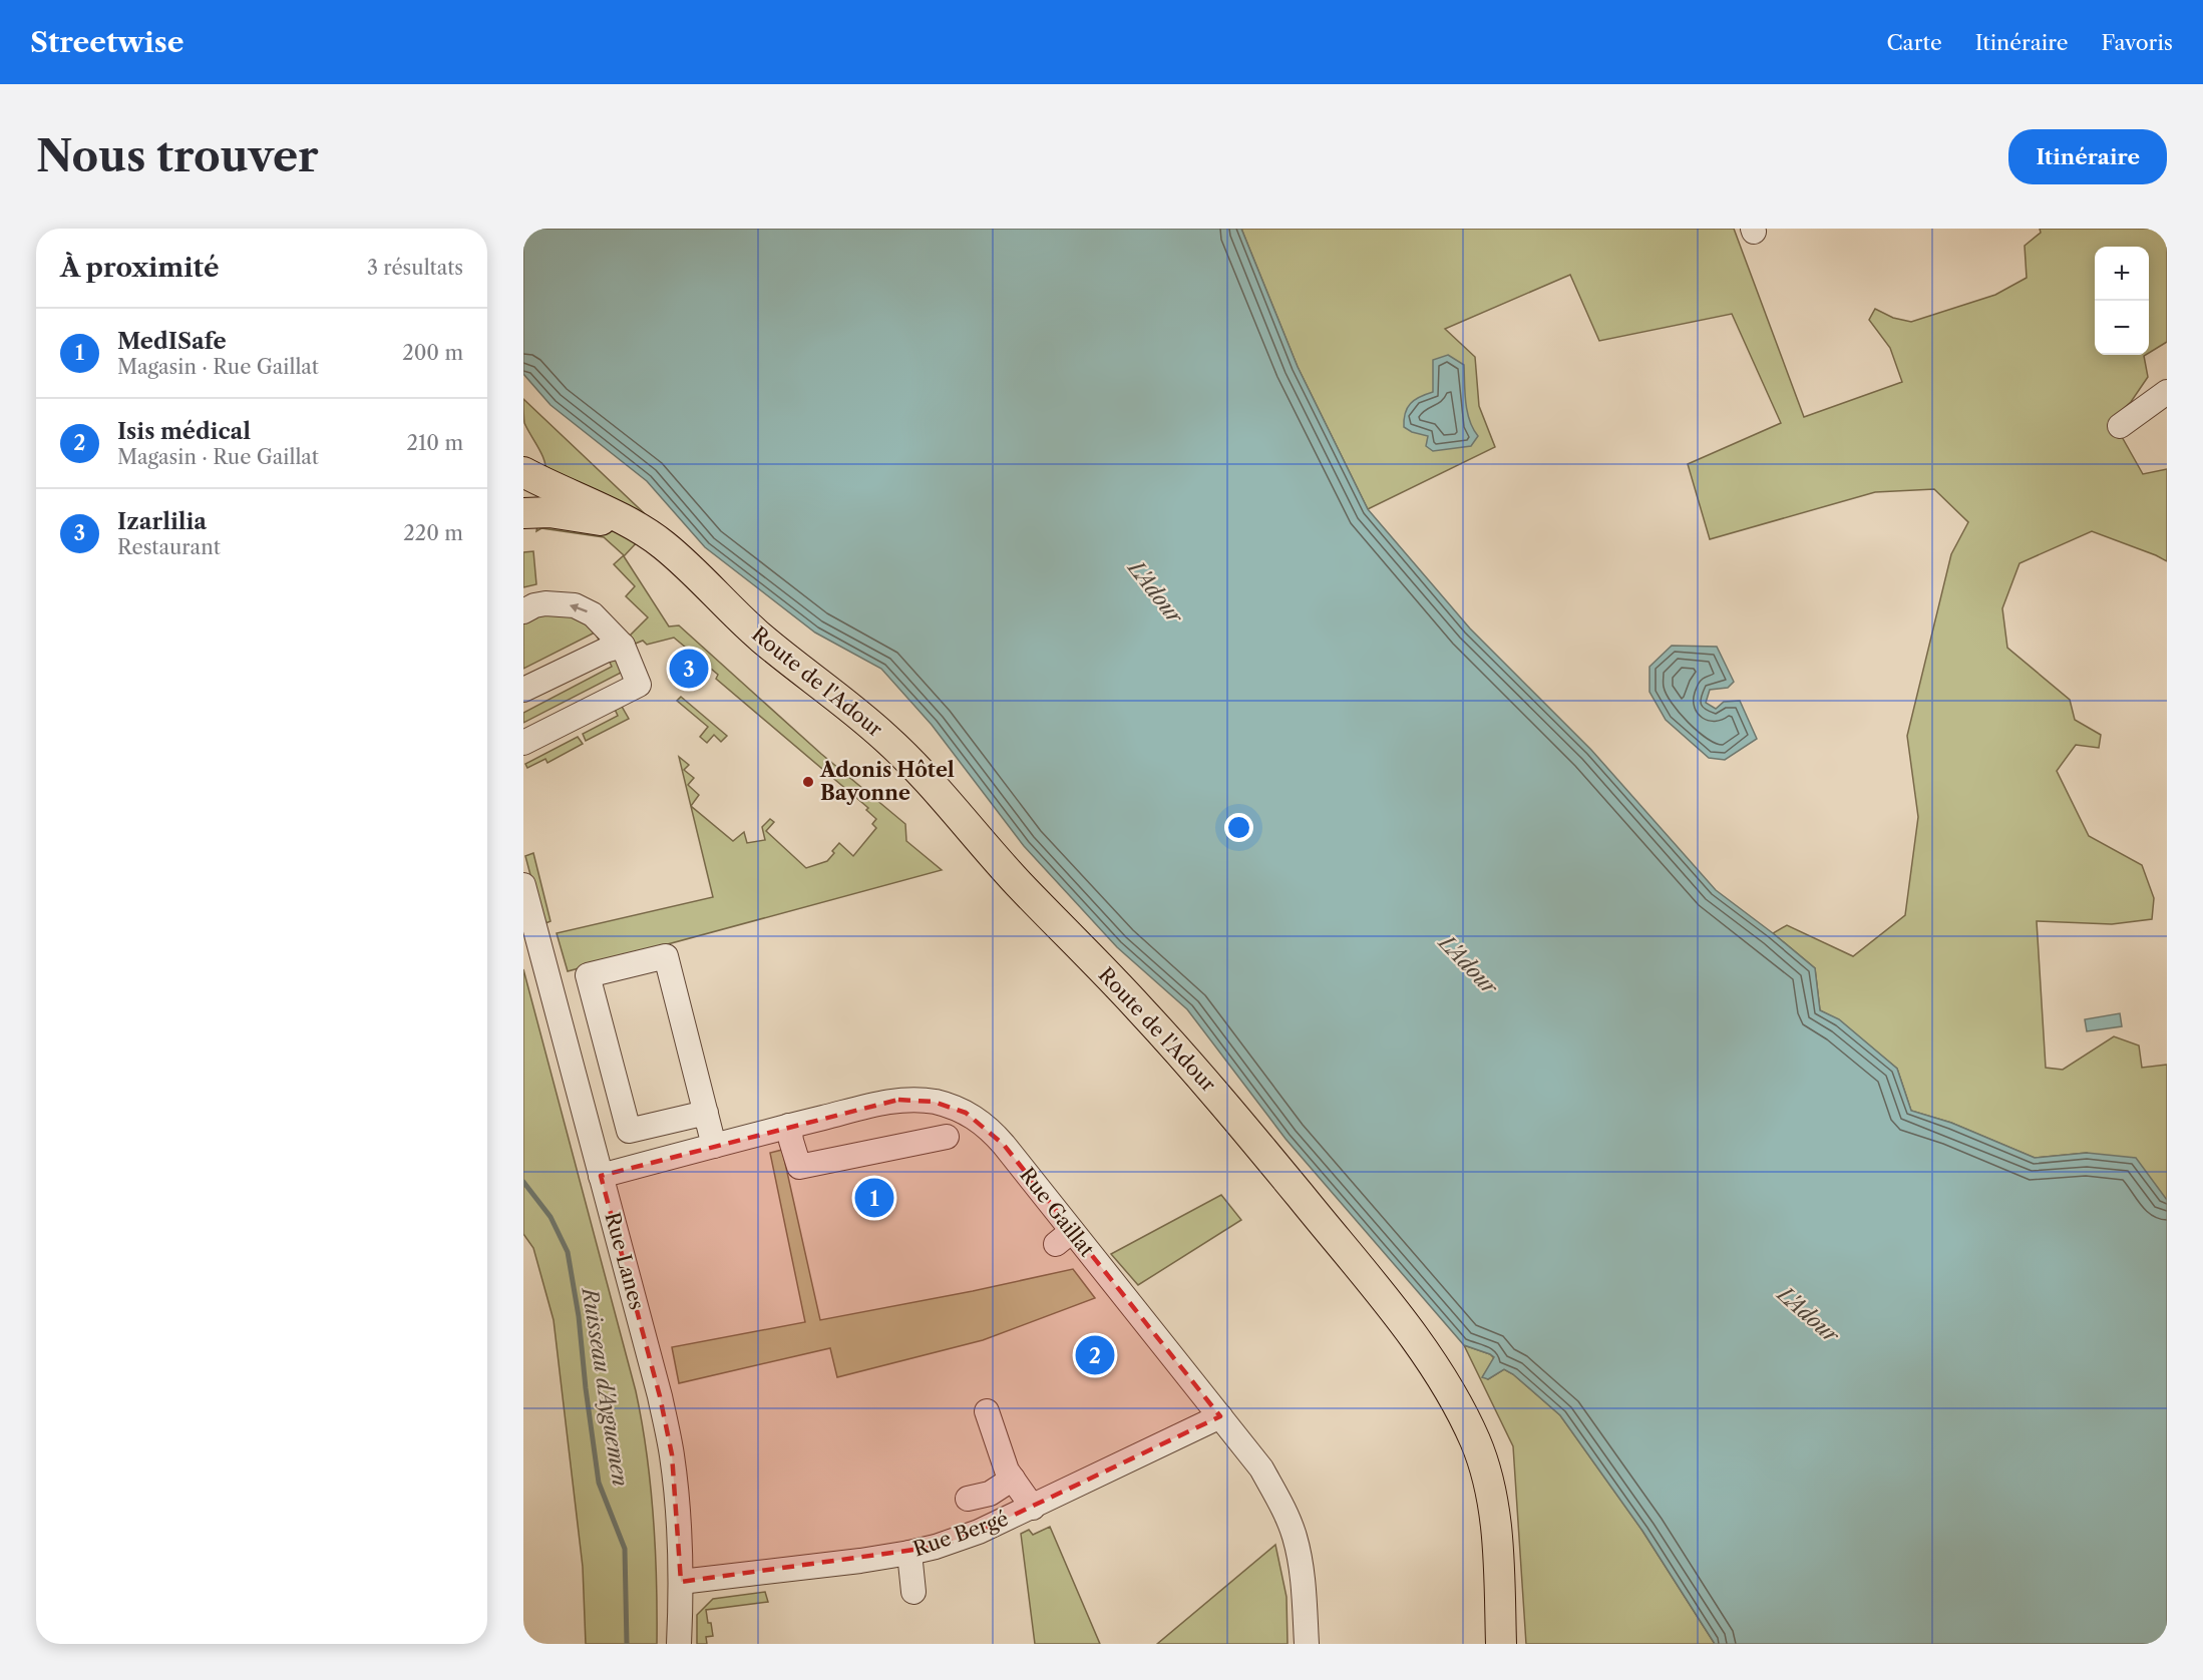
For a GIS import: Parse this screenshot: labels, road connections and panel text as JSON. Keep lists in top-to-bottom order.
{
  "streets": {
    "main road": ["Route de l'Adour"],
    "street": ["Rue Gaillat", "Rue Lanes", "Rue Bergé"]
  },
  "crossings": [
    ["Rue Gaillat", "Rue Lanes"],
    ["Rue Gaillat", "Rue Bergé"],
    ["Rue Lanes", "Rue Bergé"]
  ],
  "water": ["L'Adour", "Ruisseau d'Ayguemen"],
  "places": ["Adonis Hôtel Bayonne"],
  "page": {
    "header": "Streetwise",
    "nav": ["Carte", "Itinéraire", "Favoris"],
    "buttons": "Itinéraire",
    "title": "Nous trouver",
    "heading": ["À proximité", "3 résultats"],
    "map_buttons": ["+", "−"],
    "list": [
      {
        "mark": "1",
        "name": "MedISafe",
        "note": "Magasin · Rue Gaillat",
        "value": "200 m"
      },
      {
        "mark": "2",
        "name": "Isis médical",
        "note": "Magasin · Rue Gaillat",
        "value": "210 m"
      },
      {
        "mark": "3",
        "name": "Izarlilia",
        "note": "Restaurant",
        "value": "220 m"
      }
    ],
    "pins": ["3", "1", "2"]
  }
}
